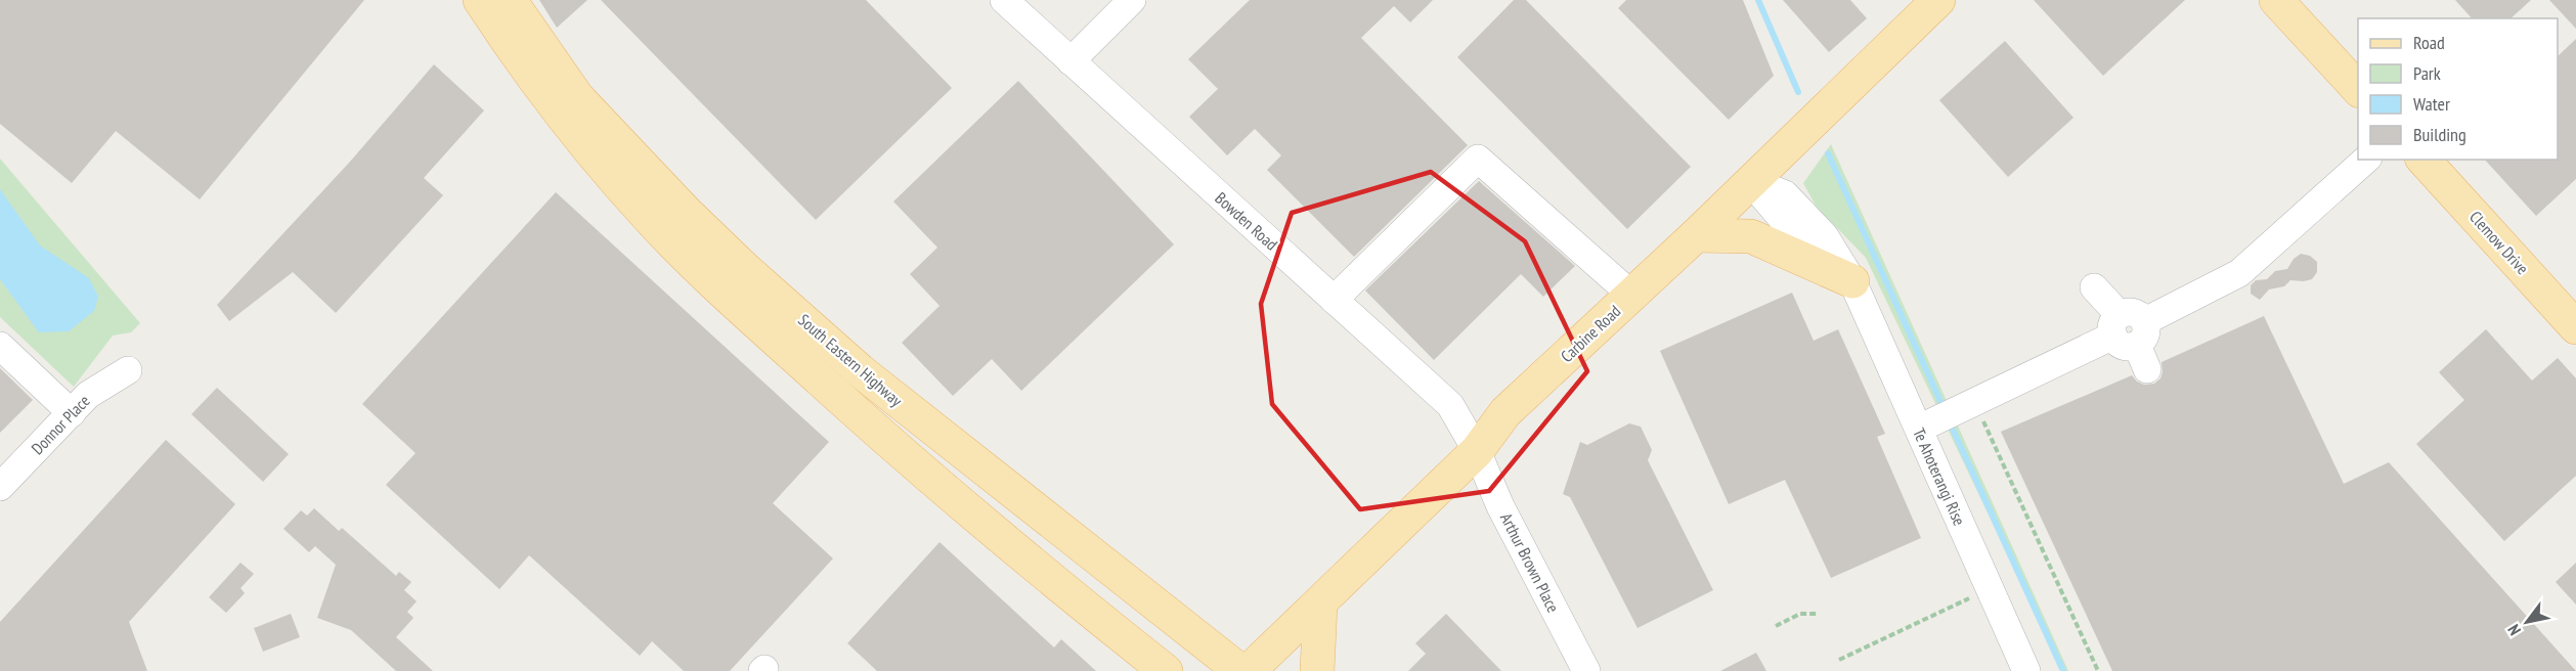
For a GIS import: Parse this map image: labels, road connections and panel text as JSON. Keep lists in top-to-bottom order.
{
  "streets": {
    "main road": ["Clemow Drive", "Carbine Road", "South Eastern Highway"],
    "street": [
      "Bowden Road",
      "Donnor Place",
      "Te Ahoterangi Rise",
      "Arthur Brown Place"
    ]
  },
  "crossings": [
    ["Bowden Road", "Carbine Road"],
    ["Bowden Road", "Arthur Brown Place"],
    ["Carbine Road", "Te Ahoterangi Rise"],
    ["Carbine Road", "Arthur Brown Place"]
  ],
  "legend": [
    "Road",
    "Park",
    "Water",
    "Building"
  ],
  "north": "bottom left"
}
